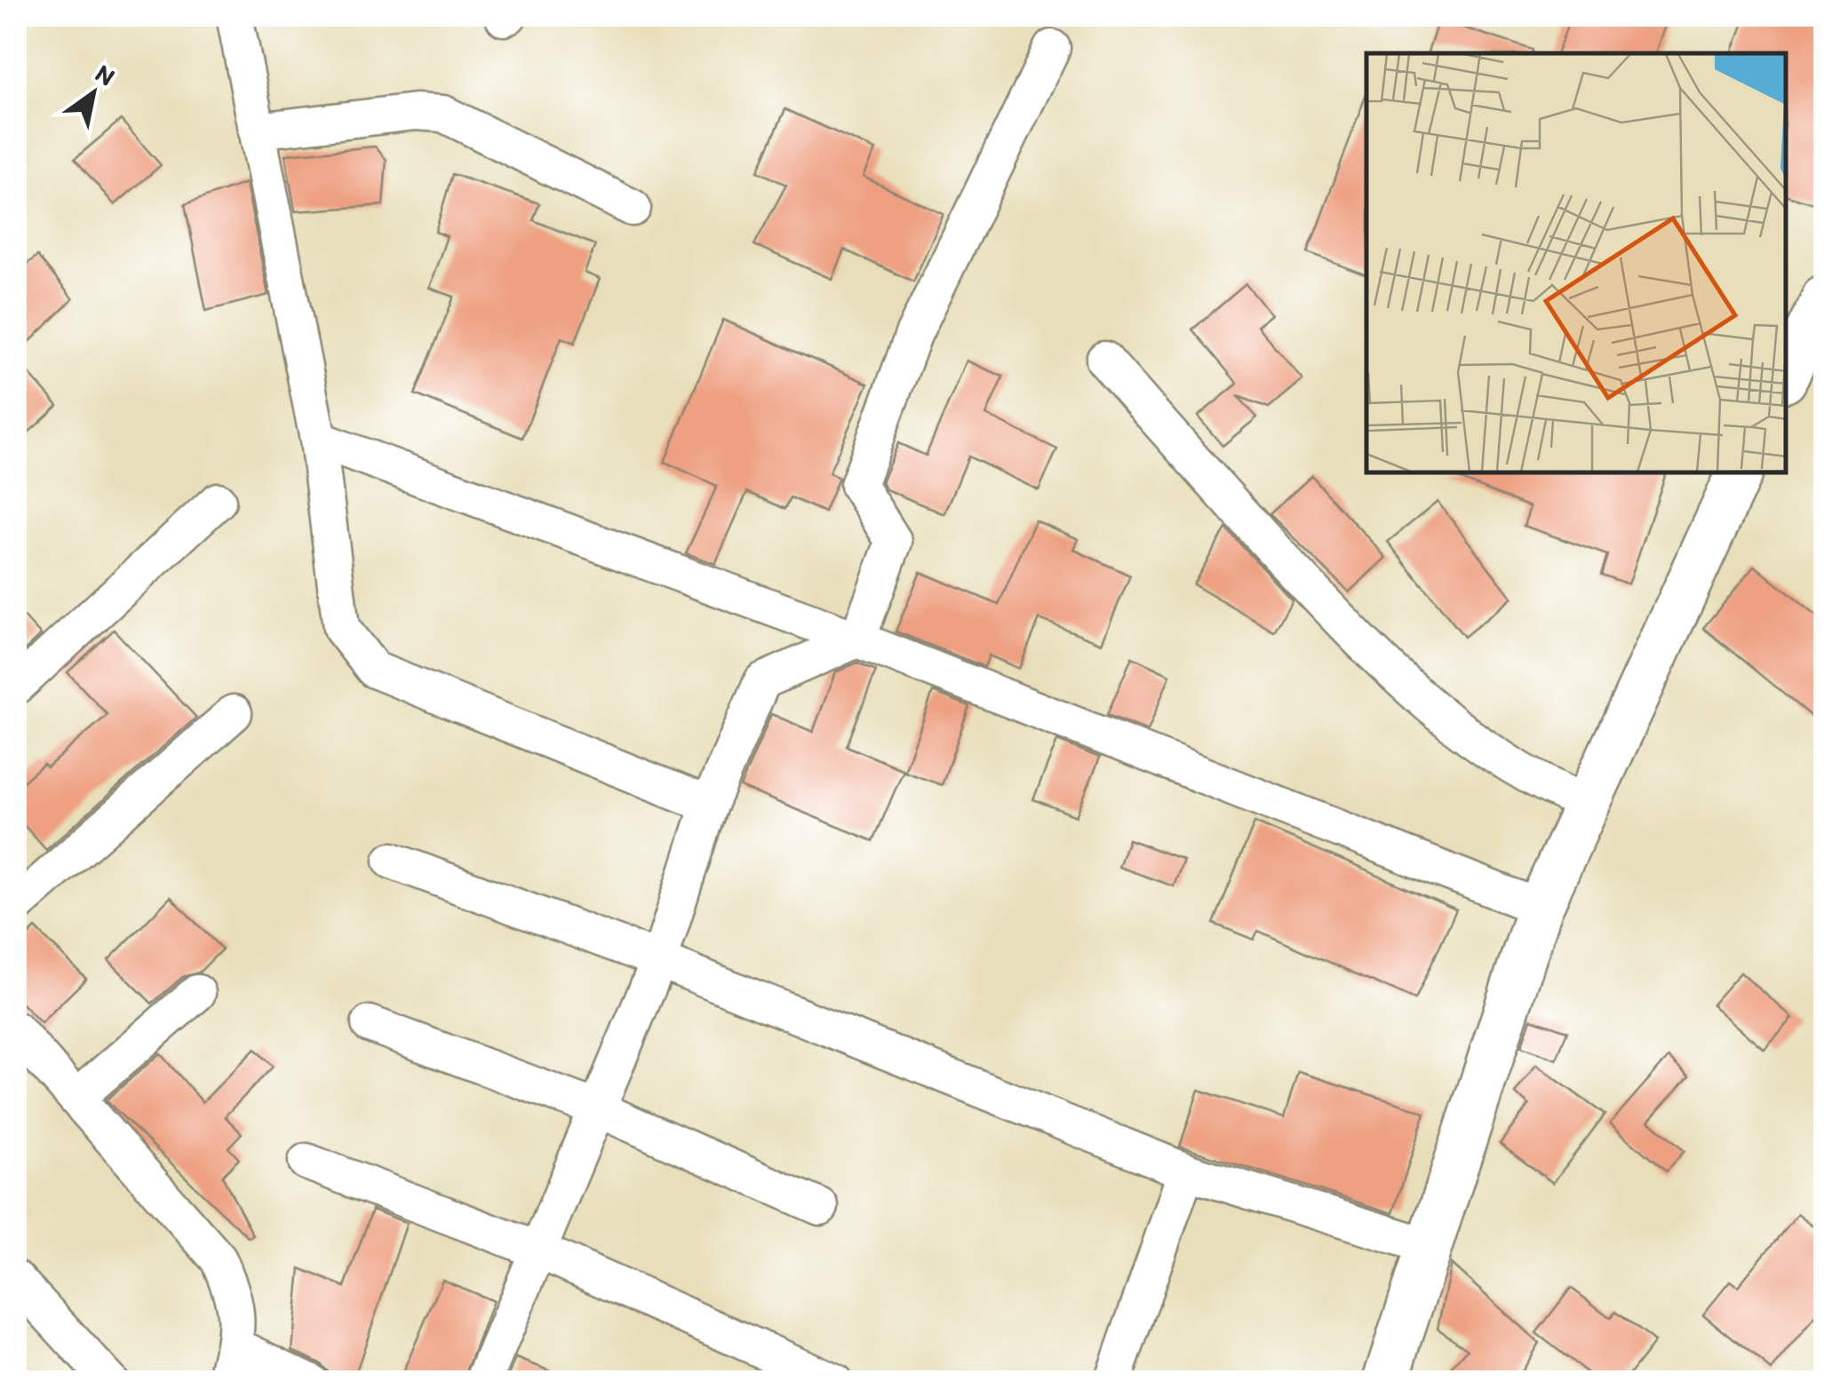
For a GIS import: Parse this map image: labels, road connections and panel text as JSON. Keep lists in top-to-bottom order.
{
  "north": "top right"
}
